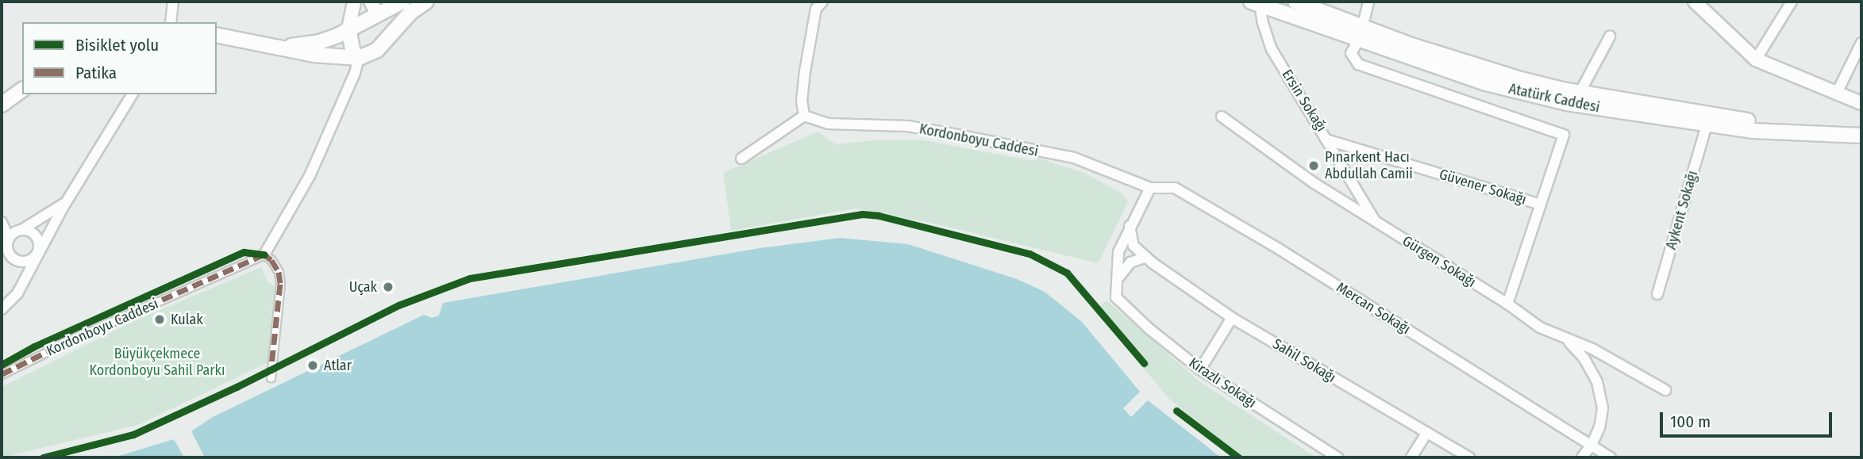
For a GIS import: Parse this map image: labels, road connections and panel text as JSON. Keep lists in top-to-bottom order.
{
  "streets": {
    "main road": ["Atatürk Caddesi"],
    "street": [
      "Ersin Sokağı",
      "Kordonboyu Caddesi",
      "Güvener Sokağı",
      "Aykent Sokağı",
      "Gürgen Sokağı",
      "Mercan Sokağı",
      "Sahil Sokağı",
      "Kirazlı Sokağı"
    ]
  },
  "crossings": [
    ["Atatürk Caddesi", "Ersin Sokağı"],
    ["Atatürk Caddesi", "Aykent Sokağı"],
    ["Ersin Sokağı", "Güvener Sokağı"],
    ["Ersin Sokağı", "Gürgen Sokağı"],
    ["Kordonboyu Caddesi", "Mercan Sokağı"]
  ],
  "parks": ["Büyükçekmece Kordonboyu Sahil Parkı"],
  "places": [
    "Pınarkent Hacı Abdullah Camii",
    "Uçak",
    "Kulak",
    "Atlar"
  ],
  "legend": ["Bisiklet yolu", "Patika"],
  "scale_bar": "100 m"
}
